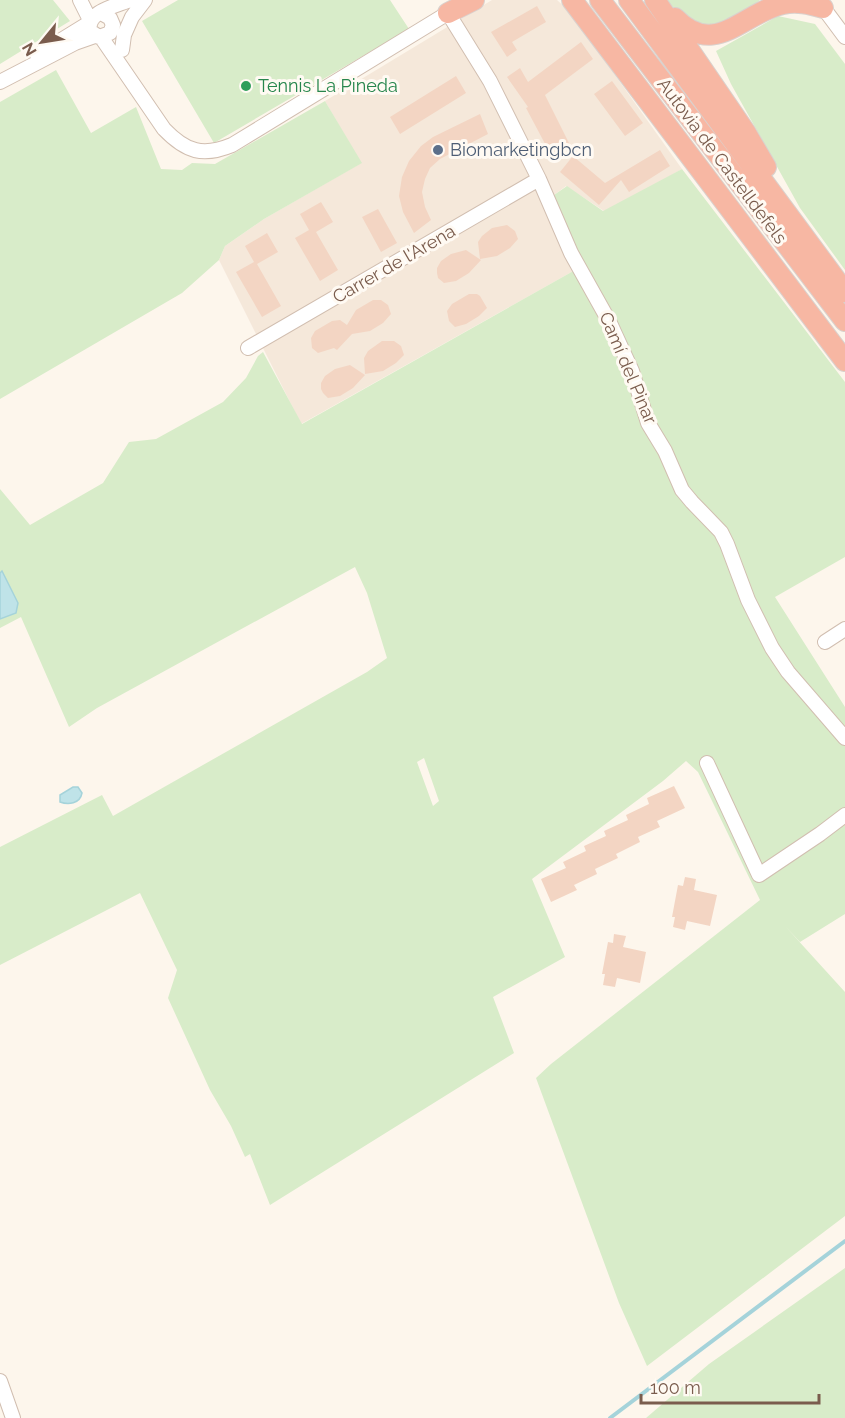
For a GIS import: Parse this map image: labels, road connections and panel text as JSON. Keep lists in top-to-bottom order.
{
  "streets": {
    "highway": ["Autovia de Castelldefels"],
    "street": ["Carrer de l'Arena", "Camí del Pinar"]
  },
  "crossings": [
    ["Carrer de l'Arena", "Camí del Pinar"]
  ],
  "places": ["Tennis La Pineda", "Biomarketingbcn"],
  "scale_bar": "100 m",
  "north": "bottom left"
}
